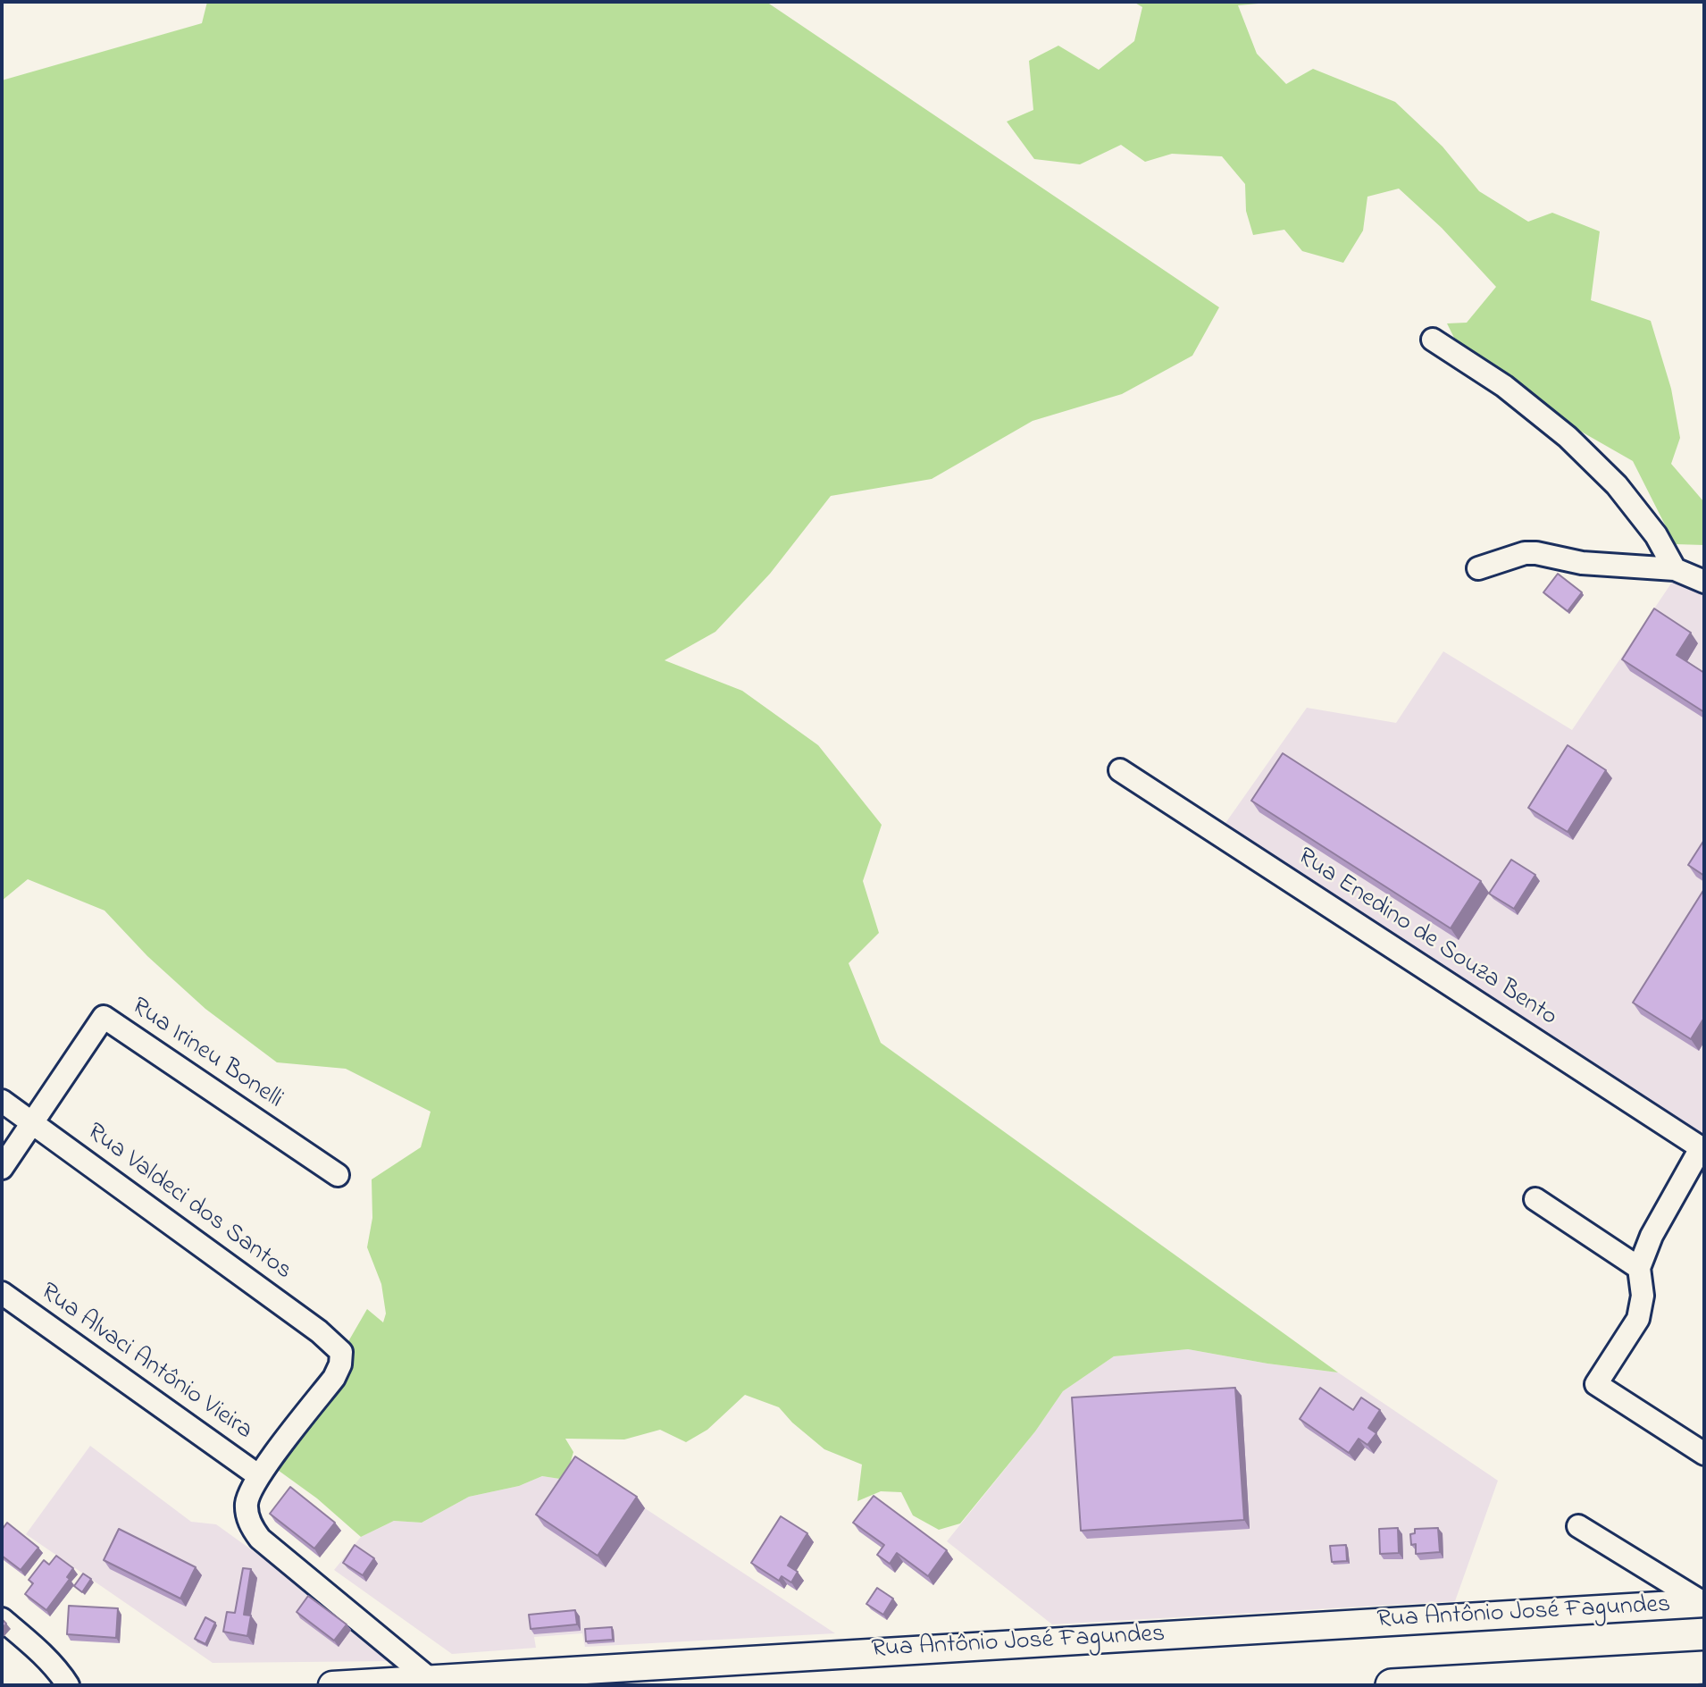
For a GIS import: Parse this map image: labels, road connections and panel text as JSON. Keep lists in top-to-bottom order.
{
  "streets": {
    "main road": ["Rua Antônio José Fagundes"],
    "street": [
      "Rua Enedino de Souza Bento",
      "Rua Irineu Bonelli",
      "Rua Valdeci dos Santos",
      "Rua Alvaci Antônio Vieira"
    ]
  },
  "crossings": [
    ["Rua Irineu Bonelli", "Rua Valdeci dos Santos"],
    ["Rua Valdeci dos Santos", "Rua Alvaci Antônio Vieira"]
  ]
}
